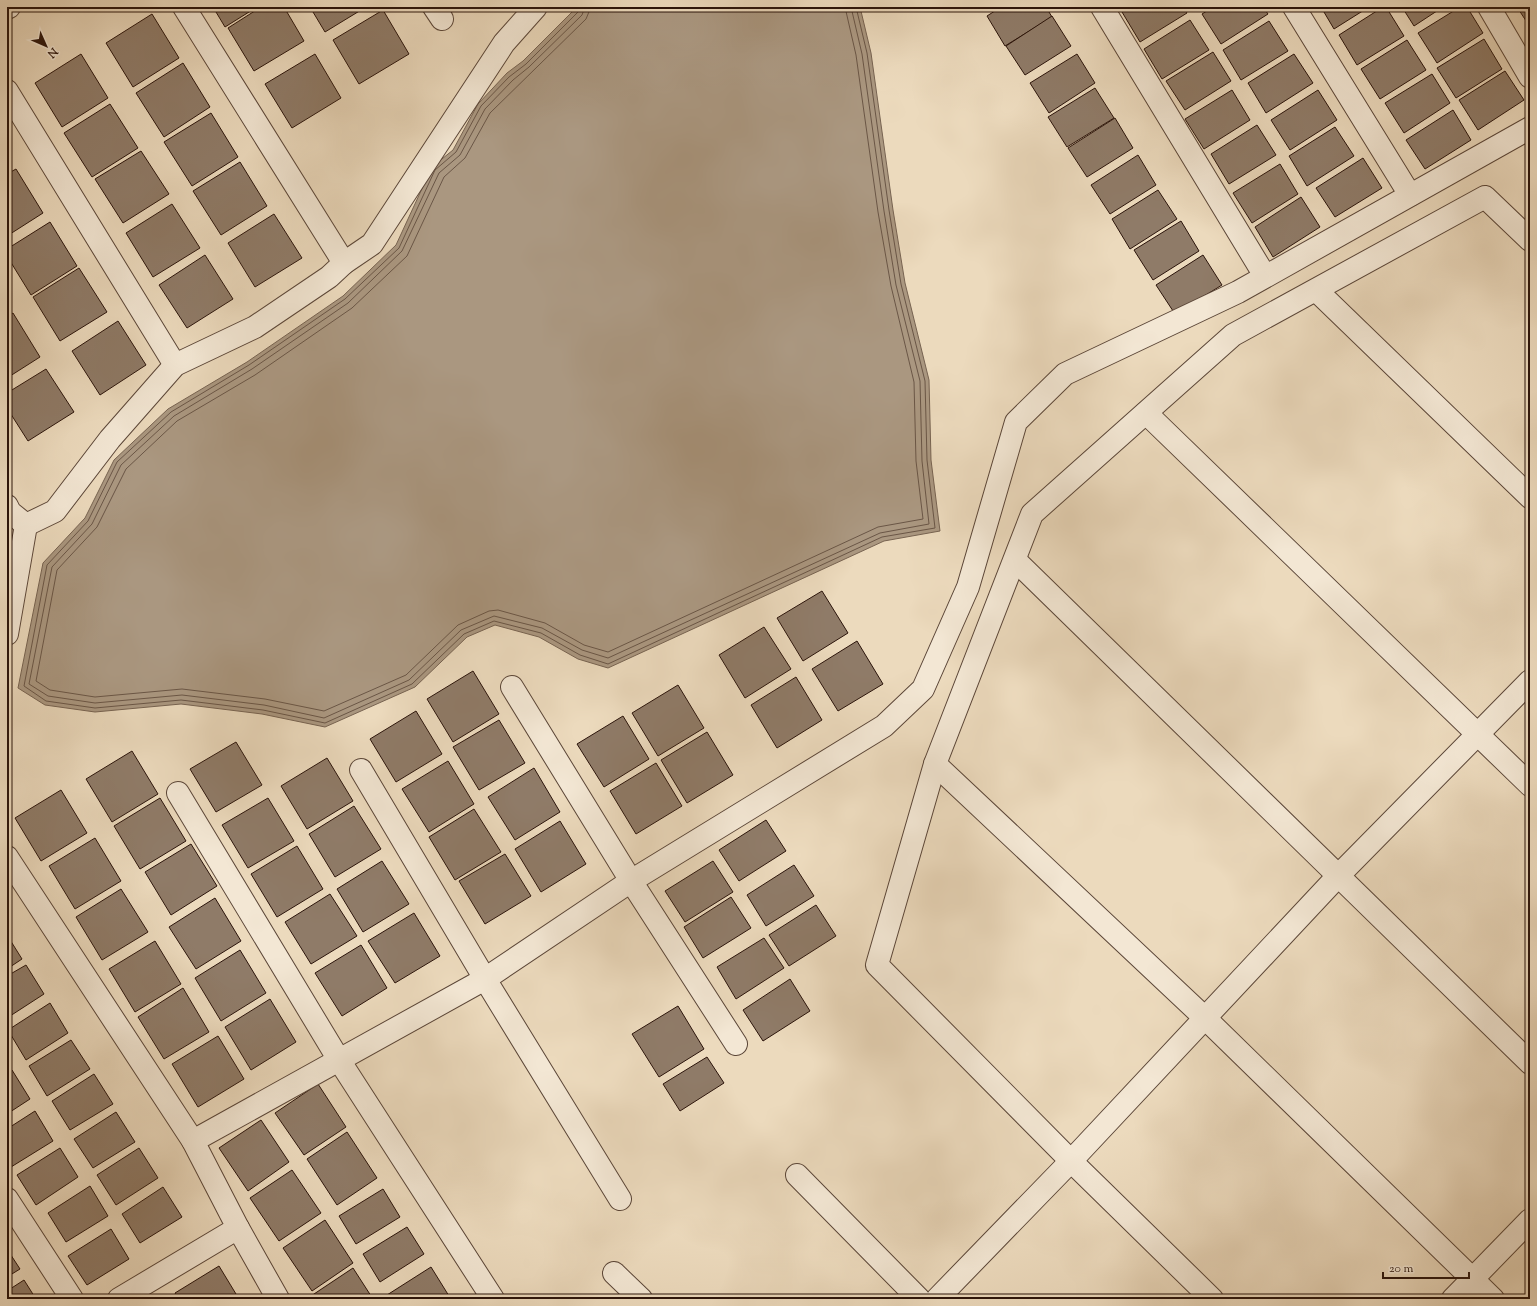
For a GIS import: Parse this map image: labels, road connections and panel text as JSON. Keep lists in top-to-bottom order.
{
  "scale_bar": "20 m",
  "north": "bottom right"
}
